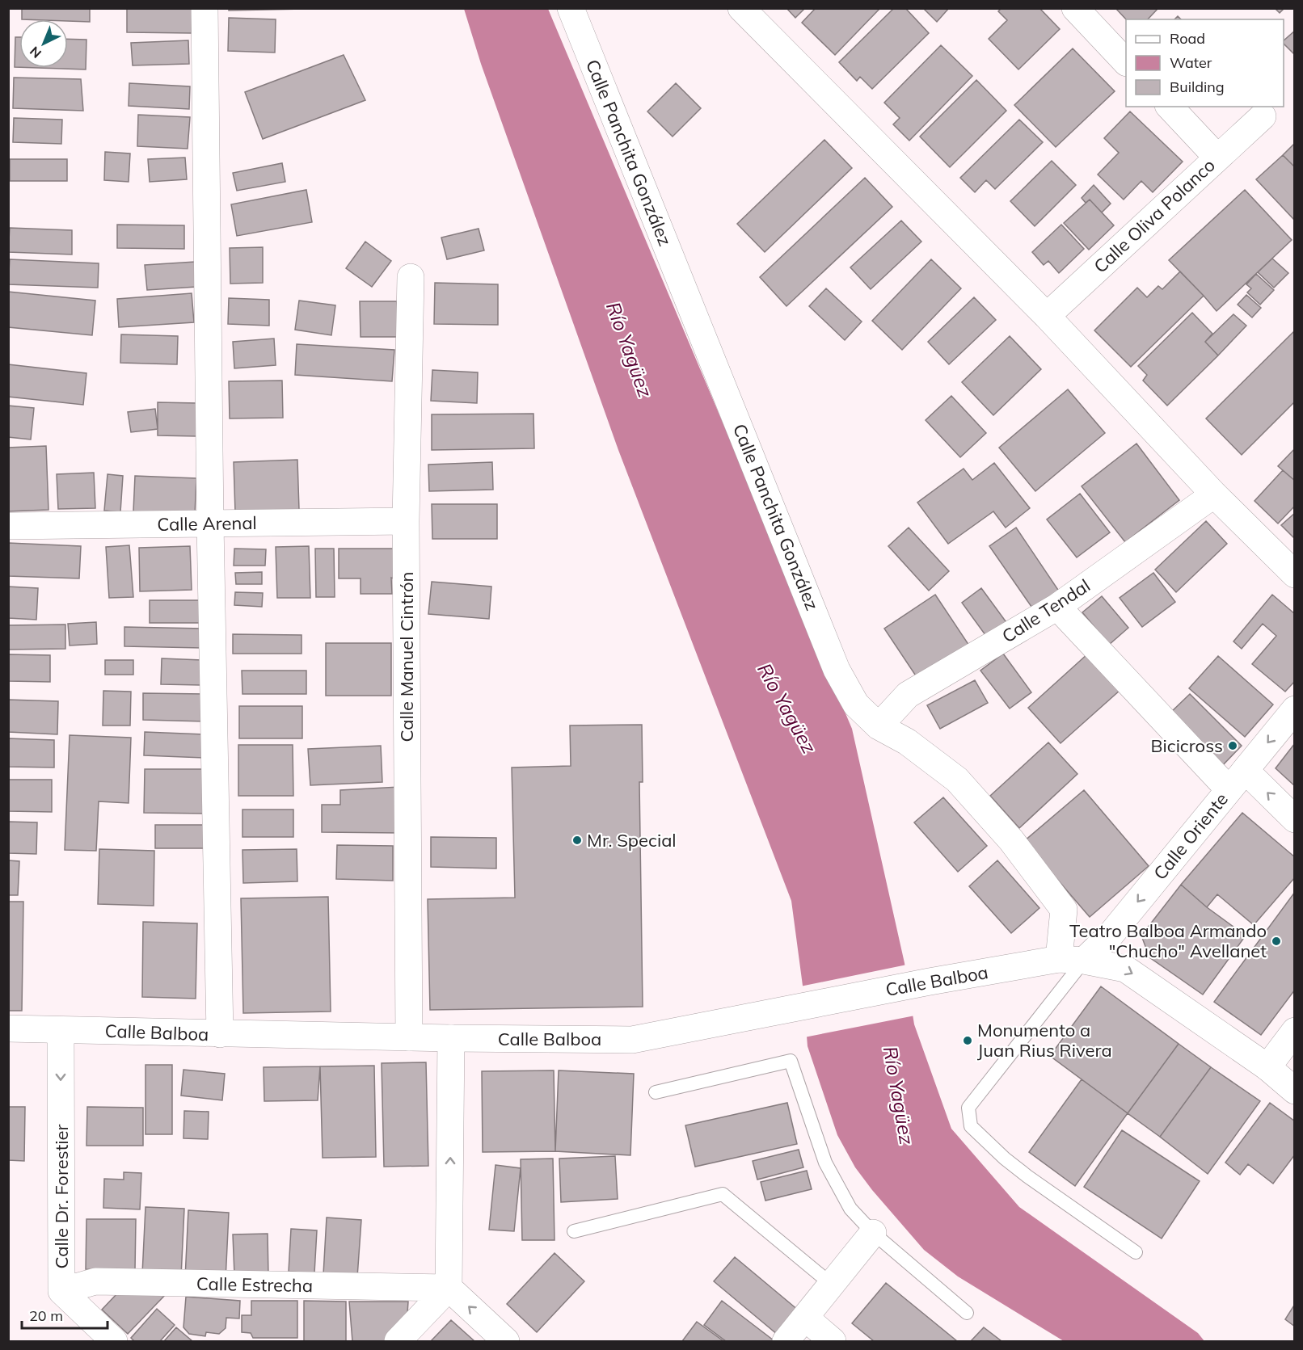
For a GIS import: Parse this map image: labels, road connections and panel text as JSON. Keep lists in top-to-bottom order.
{
  "streets": {
    "street": [
      "Calle Panchita González",
      "Calle Oliva Polanco",
      "Calle Arenal",
      "Calle Tendal",
      "Calle Manuel Cintrón",
      "Calle Oriente",
      "Calle Balboa",
      "Calle Dr. Forestier",
      "Calle Estrecha"
    ]
  },
  "crossings": [
    ["Calle Panchita González", "Calle Tendal"],
    ["Calle Panchita González", "Calle Oriente"],
    ["Calle Panchita González", "Calle Balboa"],
    ["Calle Arenal", "Calle Manuel Cintrón"],
    ["Calle Manuel Cintrón", "Calle Balboa"],
    ["Calle Oriente", "Calle Balboa"],
    ["Calle Balboa", "Calle Dr. Forestier"],
    ["Calle Dr. Forestier", "Calle Estrecha"]
  ],
  "one_way": ["Calle Oriente", "Calle Dr. Forestier"],
  "water": ["Río Yagüez"],
  "places": [
    "Bicicross",
    "Mr. Special",
    "Teatro Balboa Armando \"Chucho\" Avellanet",
    "Monumento a Juan Rius Rivera"
  ],
  "legend": ["Road", "Water", "Building"],
  "scale_bar": "20 m",
  "north": "bottom left"
}
